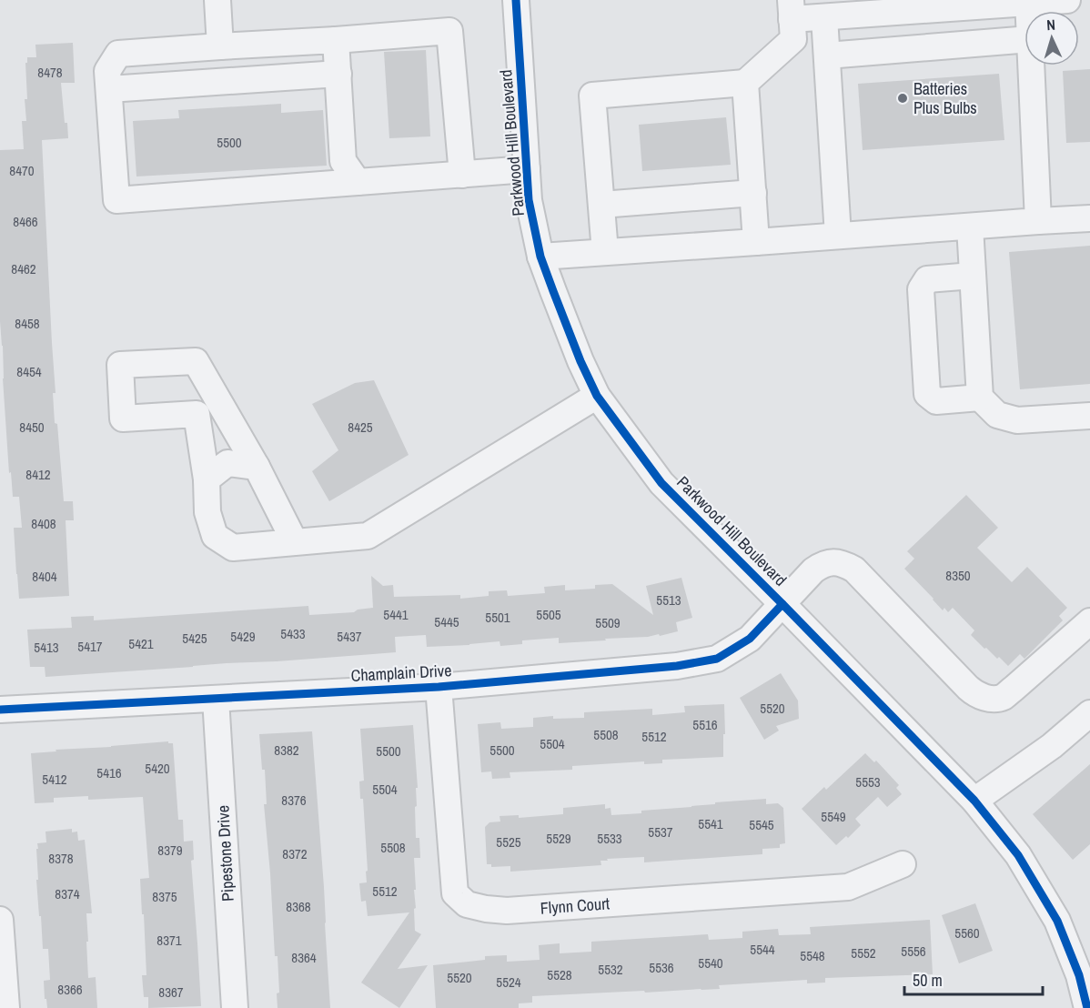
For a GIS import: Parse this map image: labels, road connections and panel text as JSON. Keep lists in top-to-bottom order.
{
  "streets": {
    "street": [
      "Parkwood Hill Boulevard",
      "Champlain Drive",
      "Pipestone Drive",
      "Flynn Court"
    ]
  },
  "crossings": [
    ["Parkwood Hill Boulevard", "Champlain Drive"],
    ["Champlain Drive", "Pipestone Drive"],
    ["Champlain Drive", "Flynn Court"]
  ],
  "places": ["Batteries Plus Bulbs"],
  "house_numbers": [
    "8478",
    "5500",
    "8470",
    "8466",
    "8462",
    "8458",
    "8454",
    "8450",
    "8425",
    "8412",
    "8408",
    "8350",
    "8404",
    "5513",
    "5441",
    "5505",
    "5501",
    "5445",
    "5509",
    "5433",
    "5429",
    "5437",
    "5425",
    "5421",
    "5417",
    "5413",
    "5520",
    "5516",
    "5508",
    "5512",
    "5504",
    "8382",
    "5500",
    "5500",
    "5420",
    "5416",
    "5412",
    "5553",
    "5504",
    "8376",
    "5549",
    "5541",
    "5545",
    "5537",
    "5529",
    "5533",
    "5525",
    "5508",
    "8379",
    "8372",
    "8378",
    "5512",
    "8374",
    "8375",
    "8368",
    "5560",
    "8371",
    "5544",
    "5556",
    "5552",
    "5548",
    "8364",
    "5540",
    "5536",
    "5532",
    "5528",
    "5520",
    "5524",
    "8366",
    "8367"
  ],
  "scale_bar": "50 m",
  "north": "top"
}
